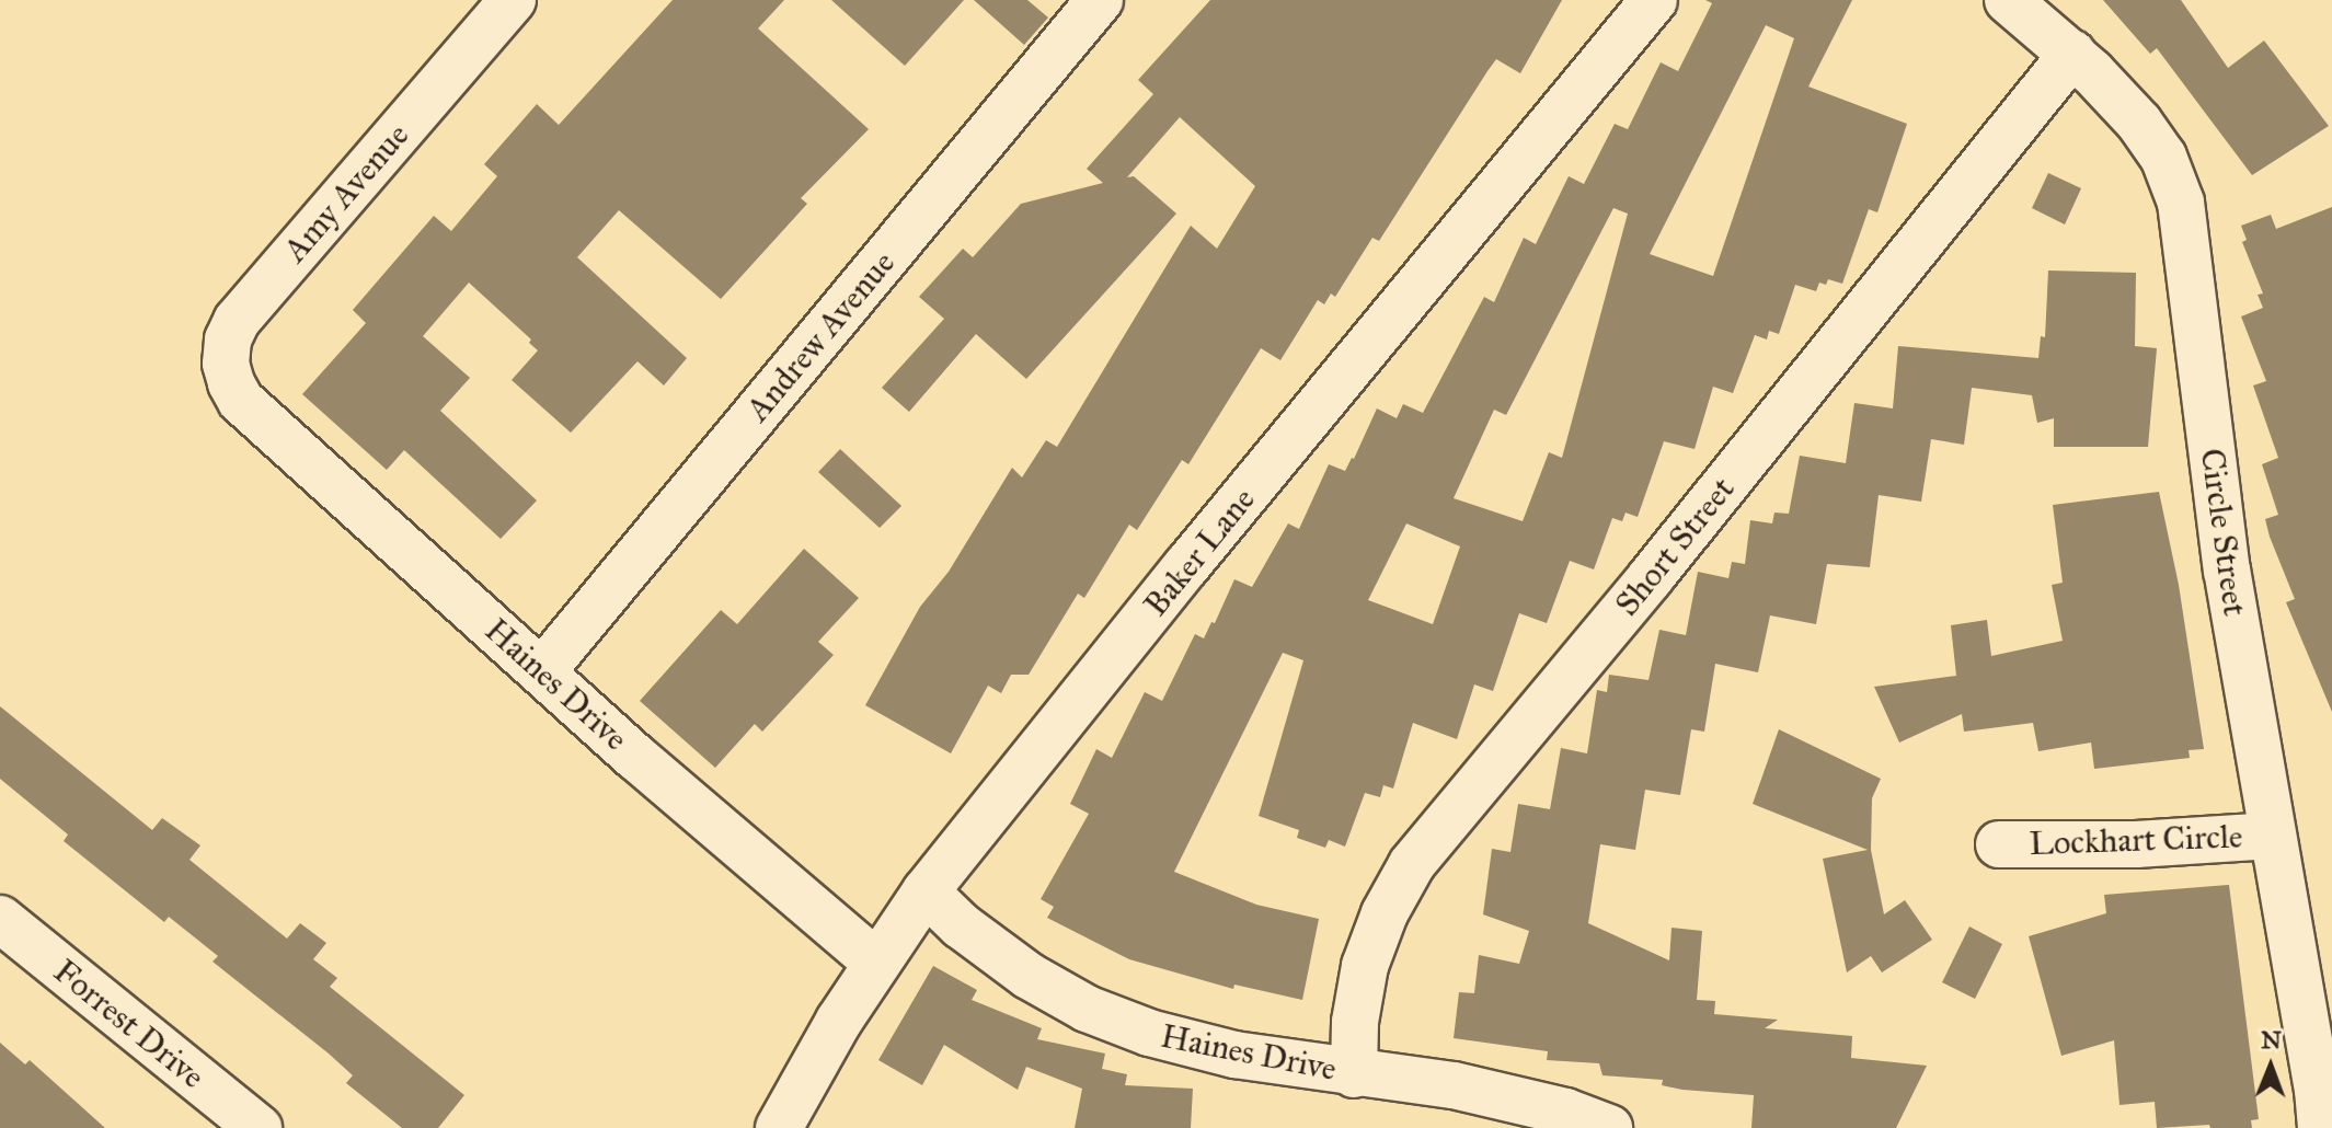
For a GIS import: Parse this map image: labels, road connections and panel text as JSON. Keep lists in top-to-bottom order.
{
  "streets": {
    "street": [
      "Amy Avenue",
      "Andrew Avenue",
      "Circle Street",
      "Short Street",
      "Baker Lane",
      "Haines Drive",
      "Lockhart Circle",
      "Forrest Drive"
    ]
  },
  "crossings": [
    ["Amy Avenue", "Haines Drive"],
    ["Andrew Avenue", "Haines Drive"],
    ["Circle Street", "Short Street"],
    ["Circle Street", "Lockhart Circle"],
    ["Short Street", "Haines Drive"],
    ["Baker Lane", "Haines Drive"]
  ],
  "north": "top"
}
